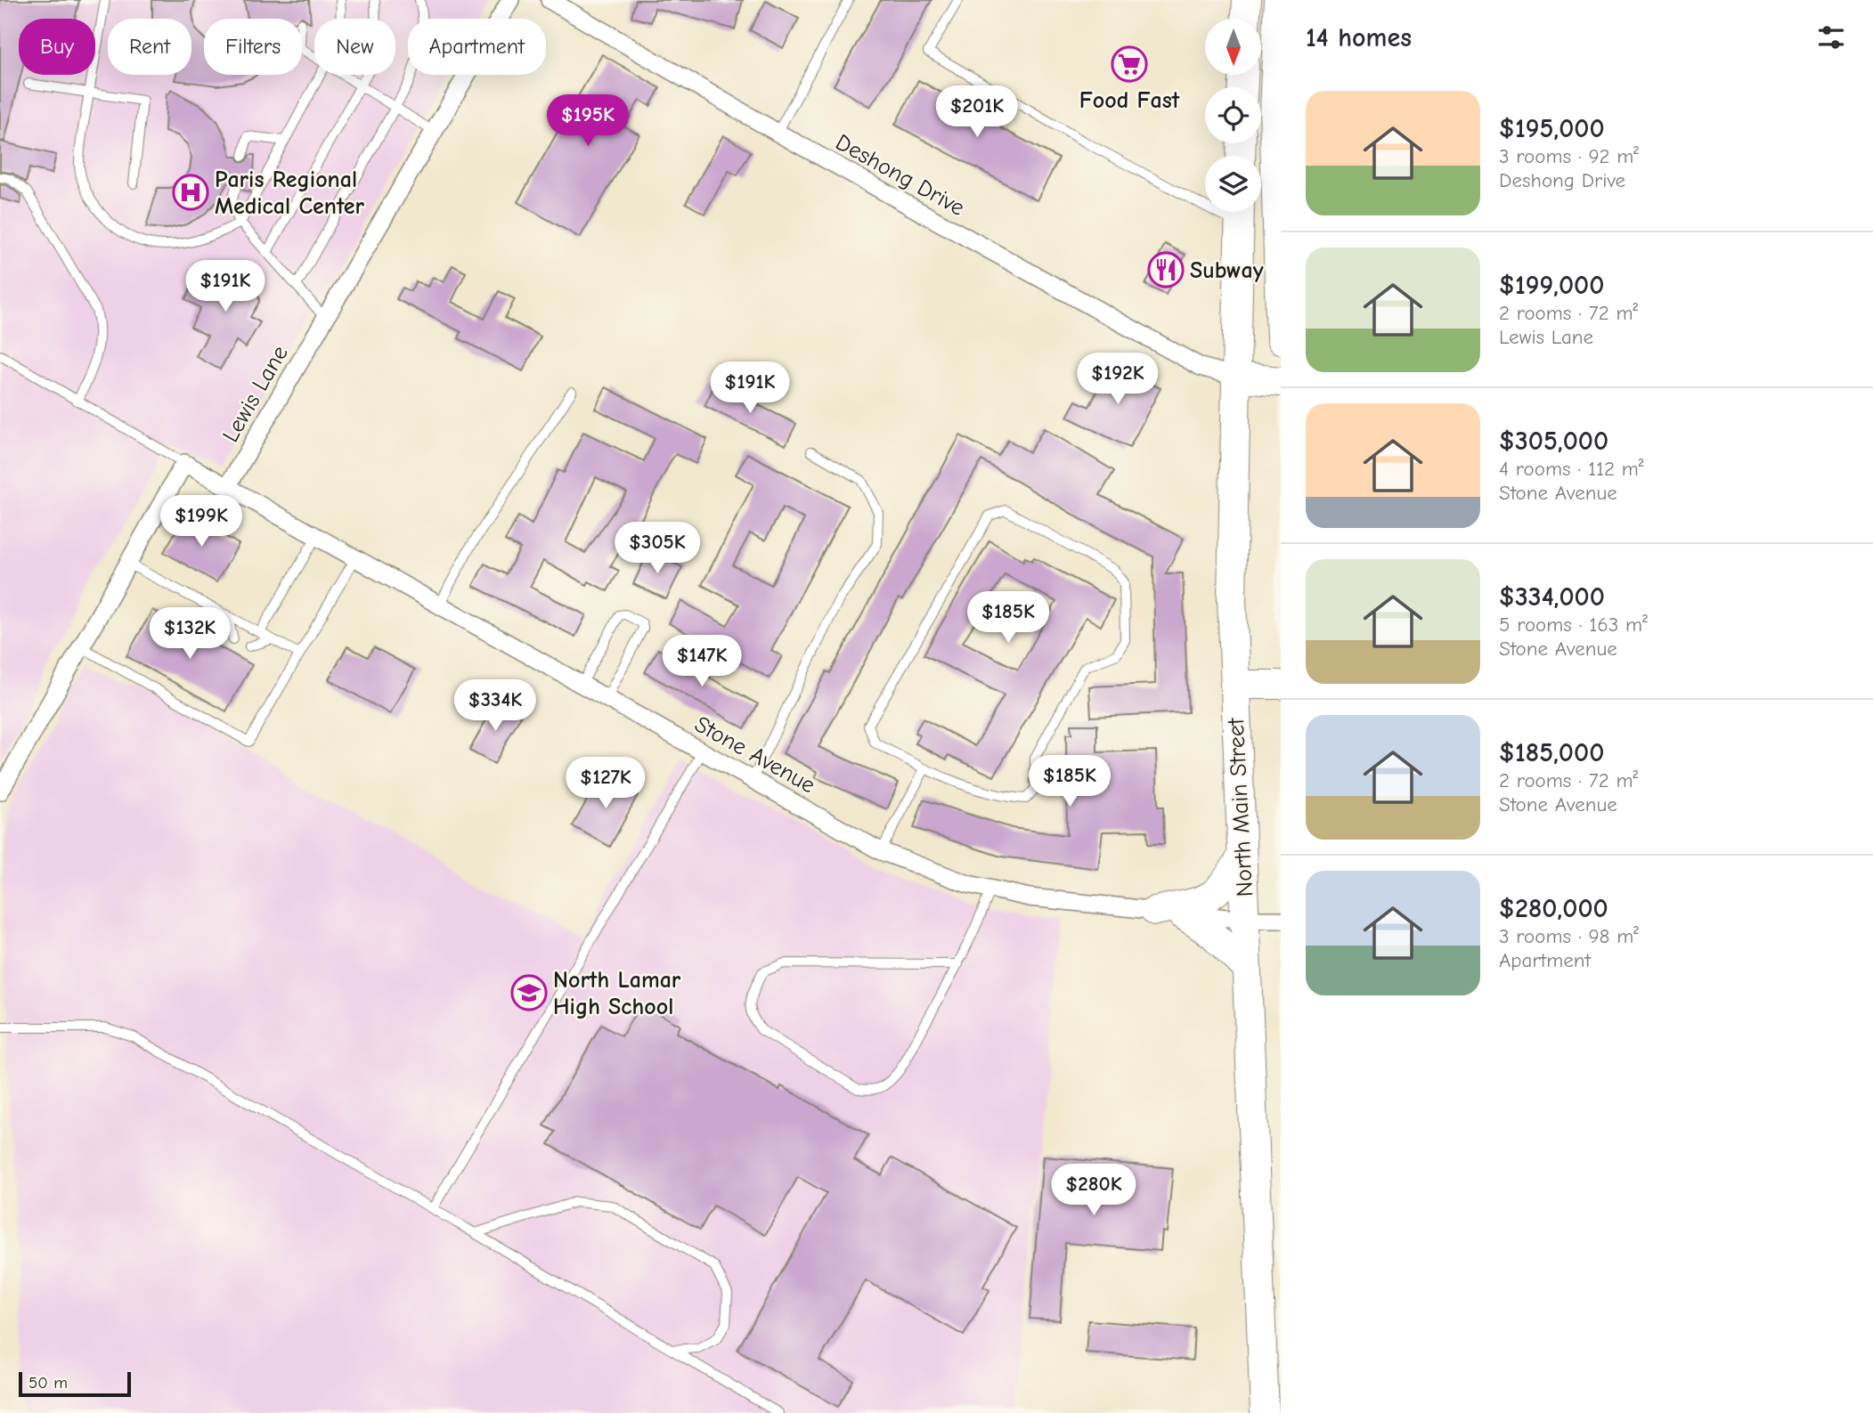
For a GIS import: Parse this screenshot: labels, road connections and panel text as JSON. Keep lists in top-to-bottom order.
{
  "streets": {
    "highway": ["North Main Street"],
    "street": ["Deshong Drive", "Lewis Lane", "Stone Avenue"]
  },
  "crossings": [
    ["Deshong Drive", "North Main Street"],
    ["Lewis Lane", "Stone Avenue"],
    ["Stone Avenue", "North Main Street"]
  ],
  "places": {
    "supermarket": ["Food Fast"],
    "hospital": ["Paris Regional Medical Center"],
    "restaurant": ["Subway"],
    "school or university": ["North Lamar High School"]
  },
  "scale_bar": "50 m",
  "north": "bottom",
  "page": {
    "heading": "14 homes",
    "chip": [
      "Buy",
      "Rent",
      "Filters",
      "New",
      "Apartment"
    ],
    "list": [
      {
        "name": "$195,000",
        "note": "3 rooms · 92 m² · Deshong Drive"
      },
      {
        "name": "$199,000",
        "note": "2 rooms · 72 m² · Lewis Lane"
      },
      {
        "name": "$305,000",
        "note": "4 rooms · 112 m² · Stone Avenue"
      },
      {
        "name": "$334,000",
        "note": "5 rooms · 163 m² · Stone Avenue"
      },
      {
        "name": "$185,000",
        "note": "2 rooms · 72 m² · Stone Avenue"
      },
      {
        "name": "$280,000",
        "note": "3 rooms · 98 m² · Apartment"
      }
    ],
    "price": [
      "$201K",
      "$195K",
      "$191K",
      "$192K",
      "$191K",
      "$199K",
      "$305K",
      "$185K",
      "$132K",
      "$147K",
      "$334K",
      "$185K",
      "$127K",
      "$280K"
    ],
    "scale": "50 m"
  }
}
